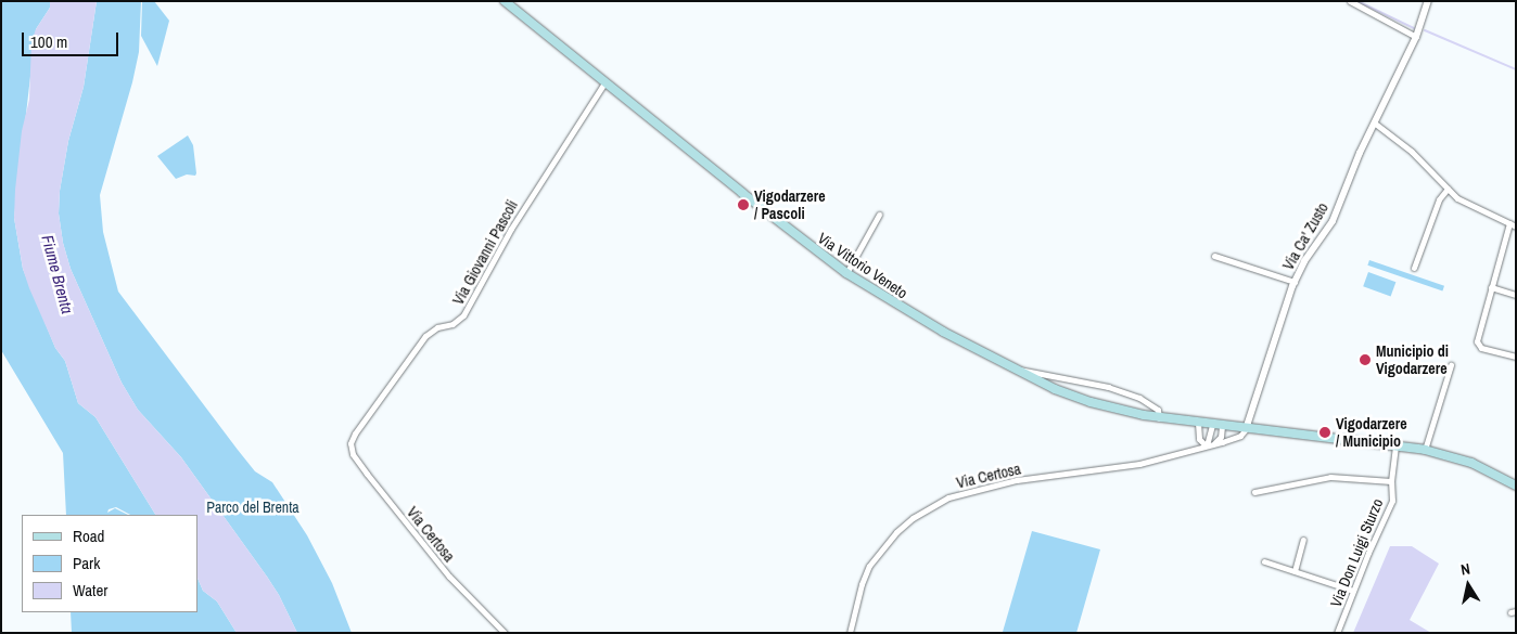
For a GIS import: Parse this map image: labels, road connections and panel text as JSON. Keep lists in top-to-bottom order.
{
  "streets": {
    "main road": ["Via Vittorio Veneto"],
    "street": [
      "Via Ca' Zusto",
      "Via Giovanni Pascoli",
      "Via Certosa",
      "Via Don Luigi Sturzo"
    ]
  },
  "crossings": [
    ["Via Ca' Zusto", "Via Vittorio Veneto"],
    ["Via Ca' Zusto", "Via Certosa"],
    ["Via Giovanni Pascoli", "Via Vittorio Veneto"],
    ["Via Giovanni Pascoli", "Via Certosa"],
    ["Via Vittorio Veneto", "Via Certosa"],
    ["Via Vittorio Veneto", "Via Don Luigi Sturzo"]
  ],
  "water": ["Fiume Brenta"],
  "parks": ["Parco del Brenta"],
  "places": ["Vigodarzere / Pascoli", "Municipio di Vigodarzere", "Vigodarzere / Municipio"],
  "legend": ["Road", "Park", "Water"],
  "scale_bar": "100 m",
  "north": "top"
}
